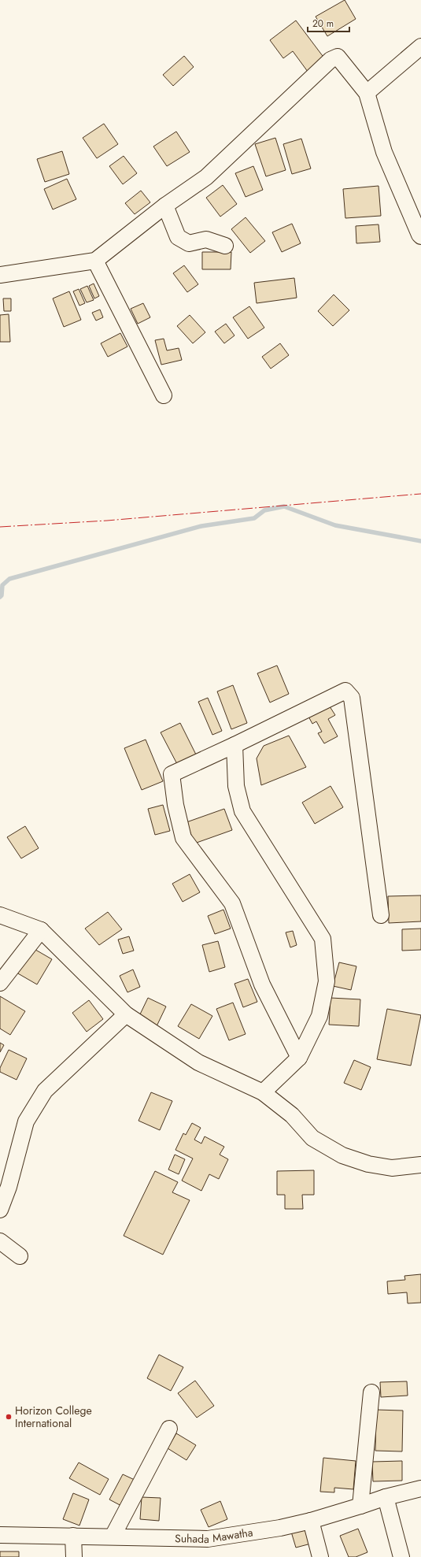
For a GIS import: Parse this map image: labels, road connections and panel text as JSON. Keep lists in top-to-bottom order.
{
  "streets": {
    "street": ["Suhada Mawatha"]
  },
  "places": ["Horizon College International"],
  "scale_bar": "20 m"
}
